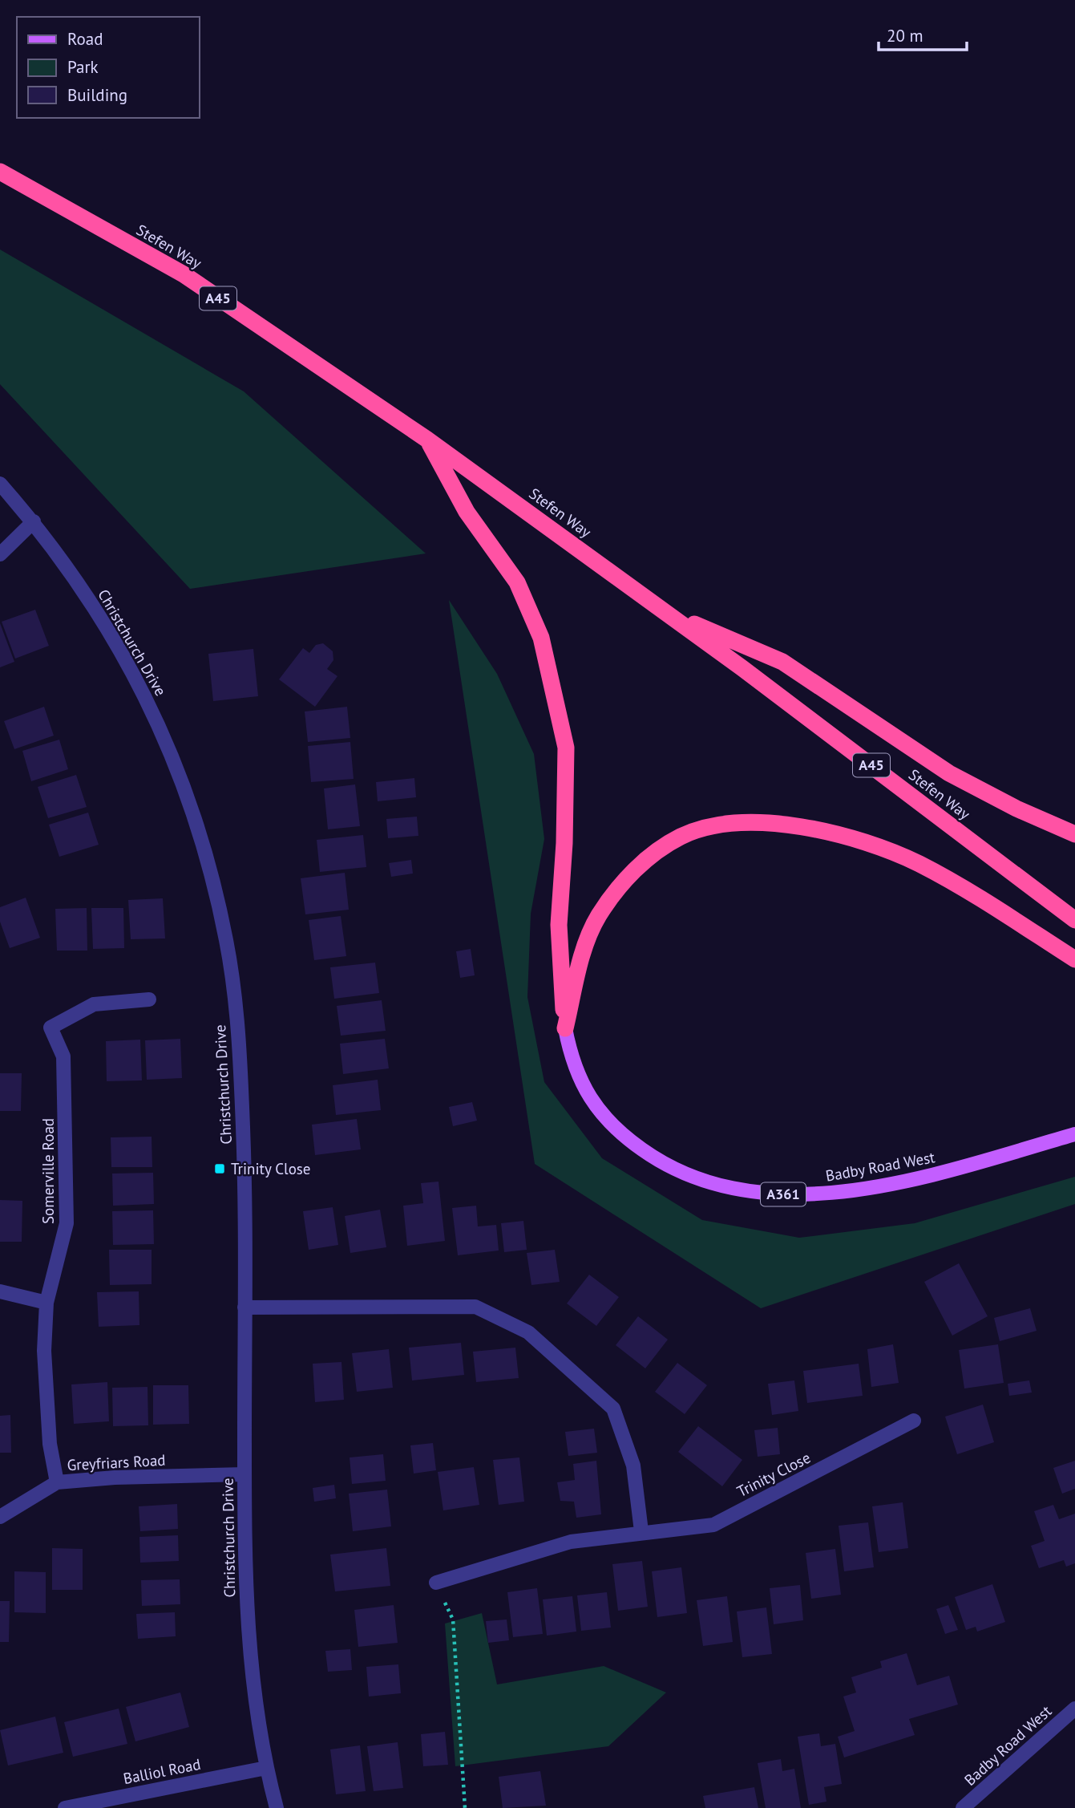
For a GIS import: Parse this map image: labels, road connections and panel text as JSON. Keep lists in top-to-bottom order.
{
  "streets": {
    "highway": ["Stefen Way", "A45"],
    "main road": ["Badby Road West", "A361"],
    "street": [
      "Christchurch Drive",
      "Somerville Road",
      "Greyfriars Road",
      "Trinity Close",
      "Balliol Road"
    ]
  },
  "crossings": [
    ["Christchurch Drive", "Greyfriars Road"],
    ["Christchurch Drive", "Balliol Road"],
    ["Somerville Road", "Greyfriars Road"]
  ],
  "places": {
    "transit": ["Trinity Close"]
  },
  "legend": ["Road", "Park", "Building"],
  "scale_bar": "20 m"
}
